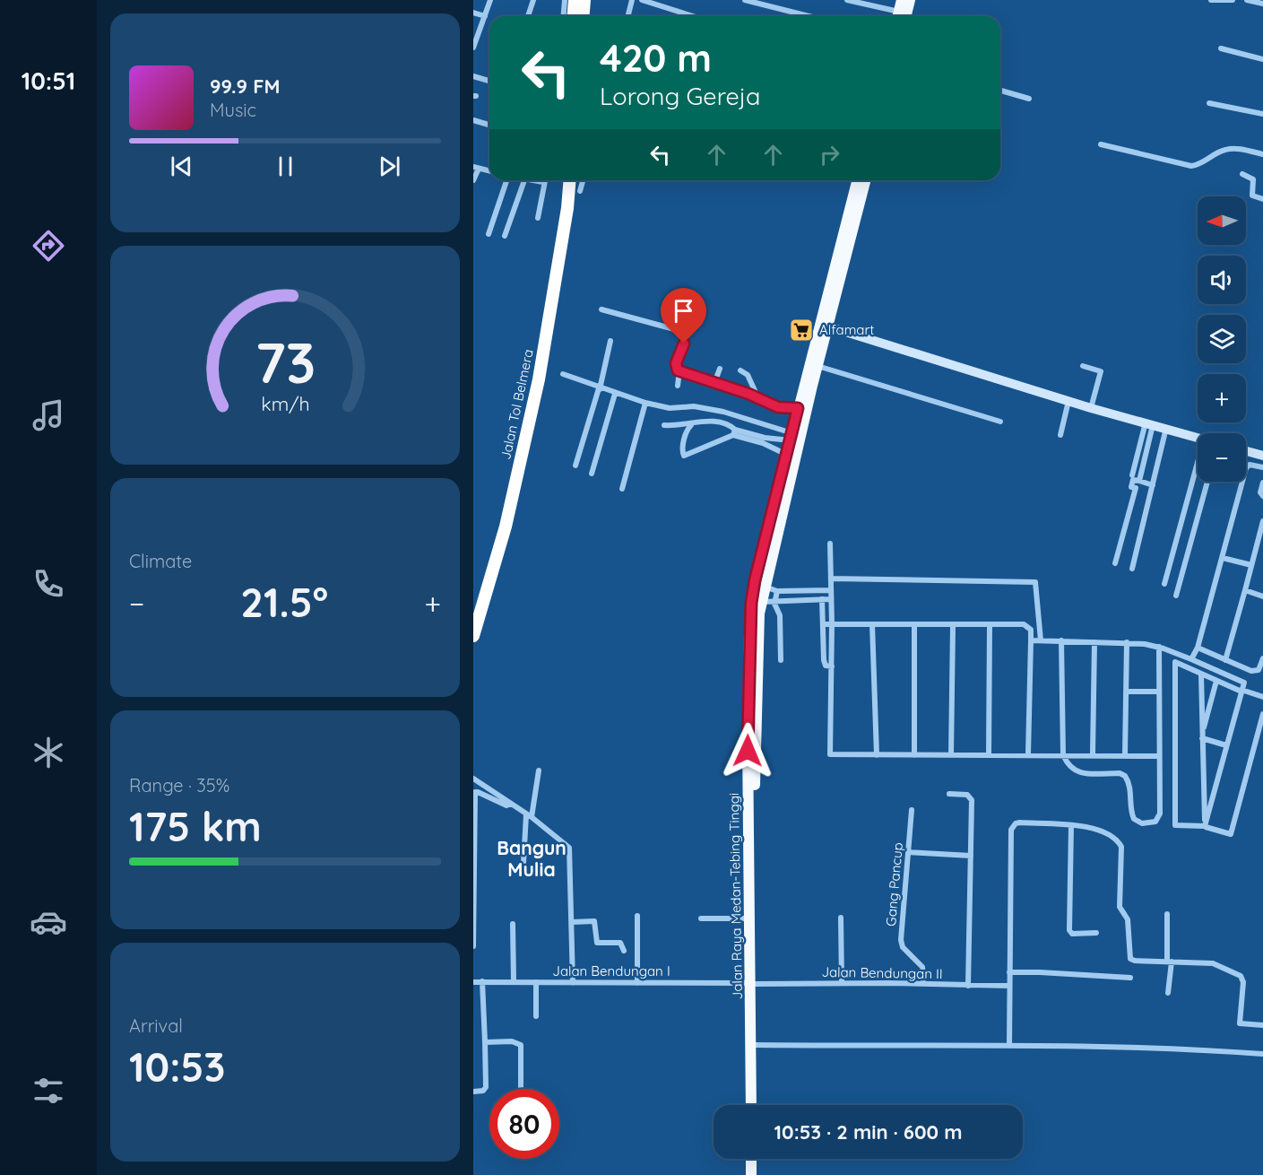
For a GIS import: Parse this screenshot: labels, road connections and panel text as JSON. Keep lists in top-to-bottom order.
{
  "streets": {
    "highway": ["Jalan Tol Belmera", "Jalan Raya Medan-Tebing Tinggi"],
    "street": ["Gang Pancup", "Jalan Bendungan I", "Jalan Bendungan II"]
  },
  "crossings": [
    ["Gang Pancup", "Jalan Bendungan II"],
    ["Jalan Raya Medan-Tebing Tinggi", "Jalan Bendungan I"],
    ["Jalan Raya Medan-Tebing Tinggi", "Jalan Bendungan II"],
    ["Jalan Bendungan I", "Jalan Bendungan II"]
  ],
  "districts": ["Bangun Mulia"],
  "places": {
    "supermarket": ["Alfamart"]
  },
  "north": "left",
  "page": {
    "tabs": "10:51",
    "turn": ["420 m", "Lorong Gereja"],
    "song": ["99.9 FM", "Music"],
    "map_buttons": ["+", "−"],
    "tile": [
      "Climate",
      ["Range · 35%", "175 km"],
      ["Arrival", "10:53"]
    ],
    "heat": ["−", "21.5°", "+"],
    "limit": "80",
    "trip": "10:53 · 2 min · 600 m",
    "gauge": ["73", "km/h"]
  }
}
